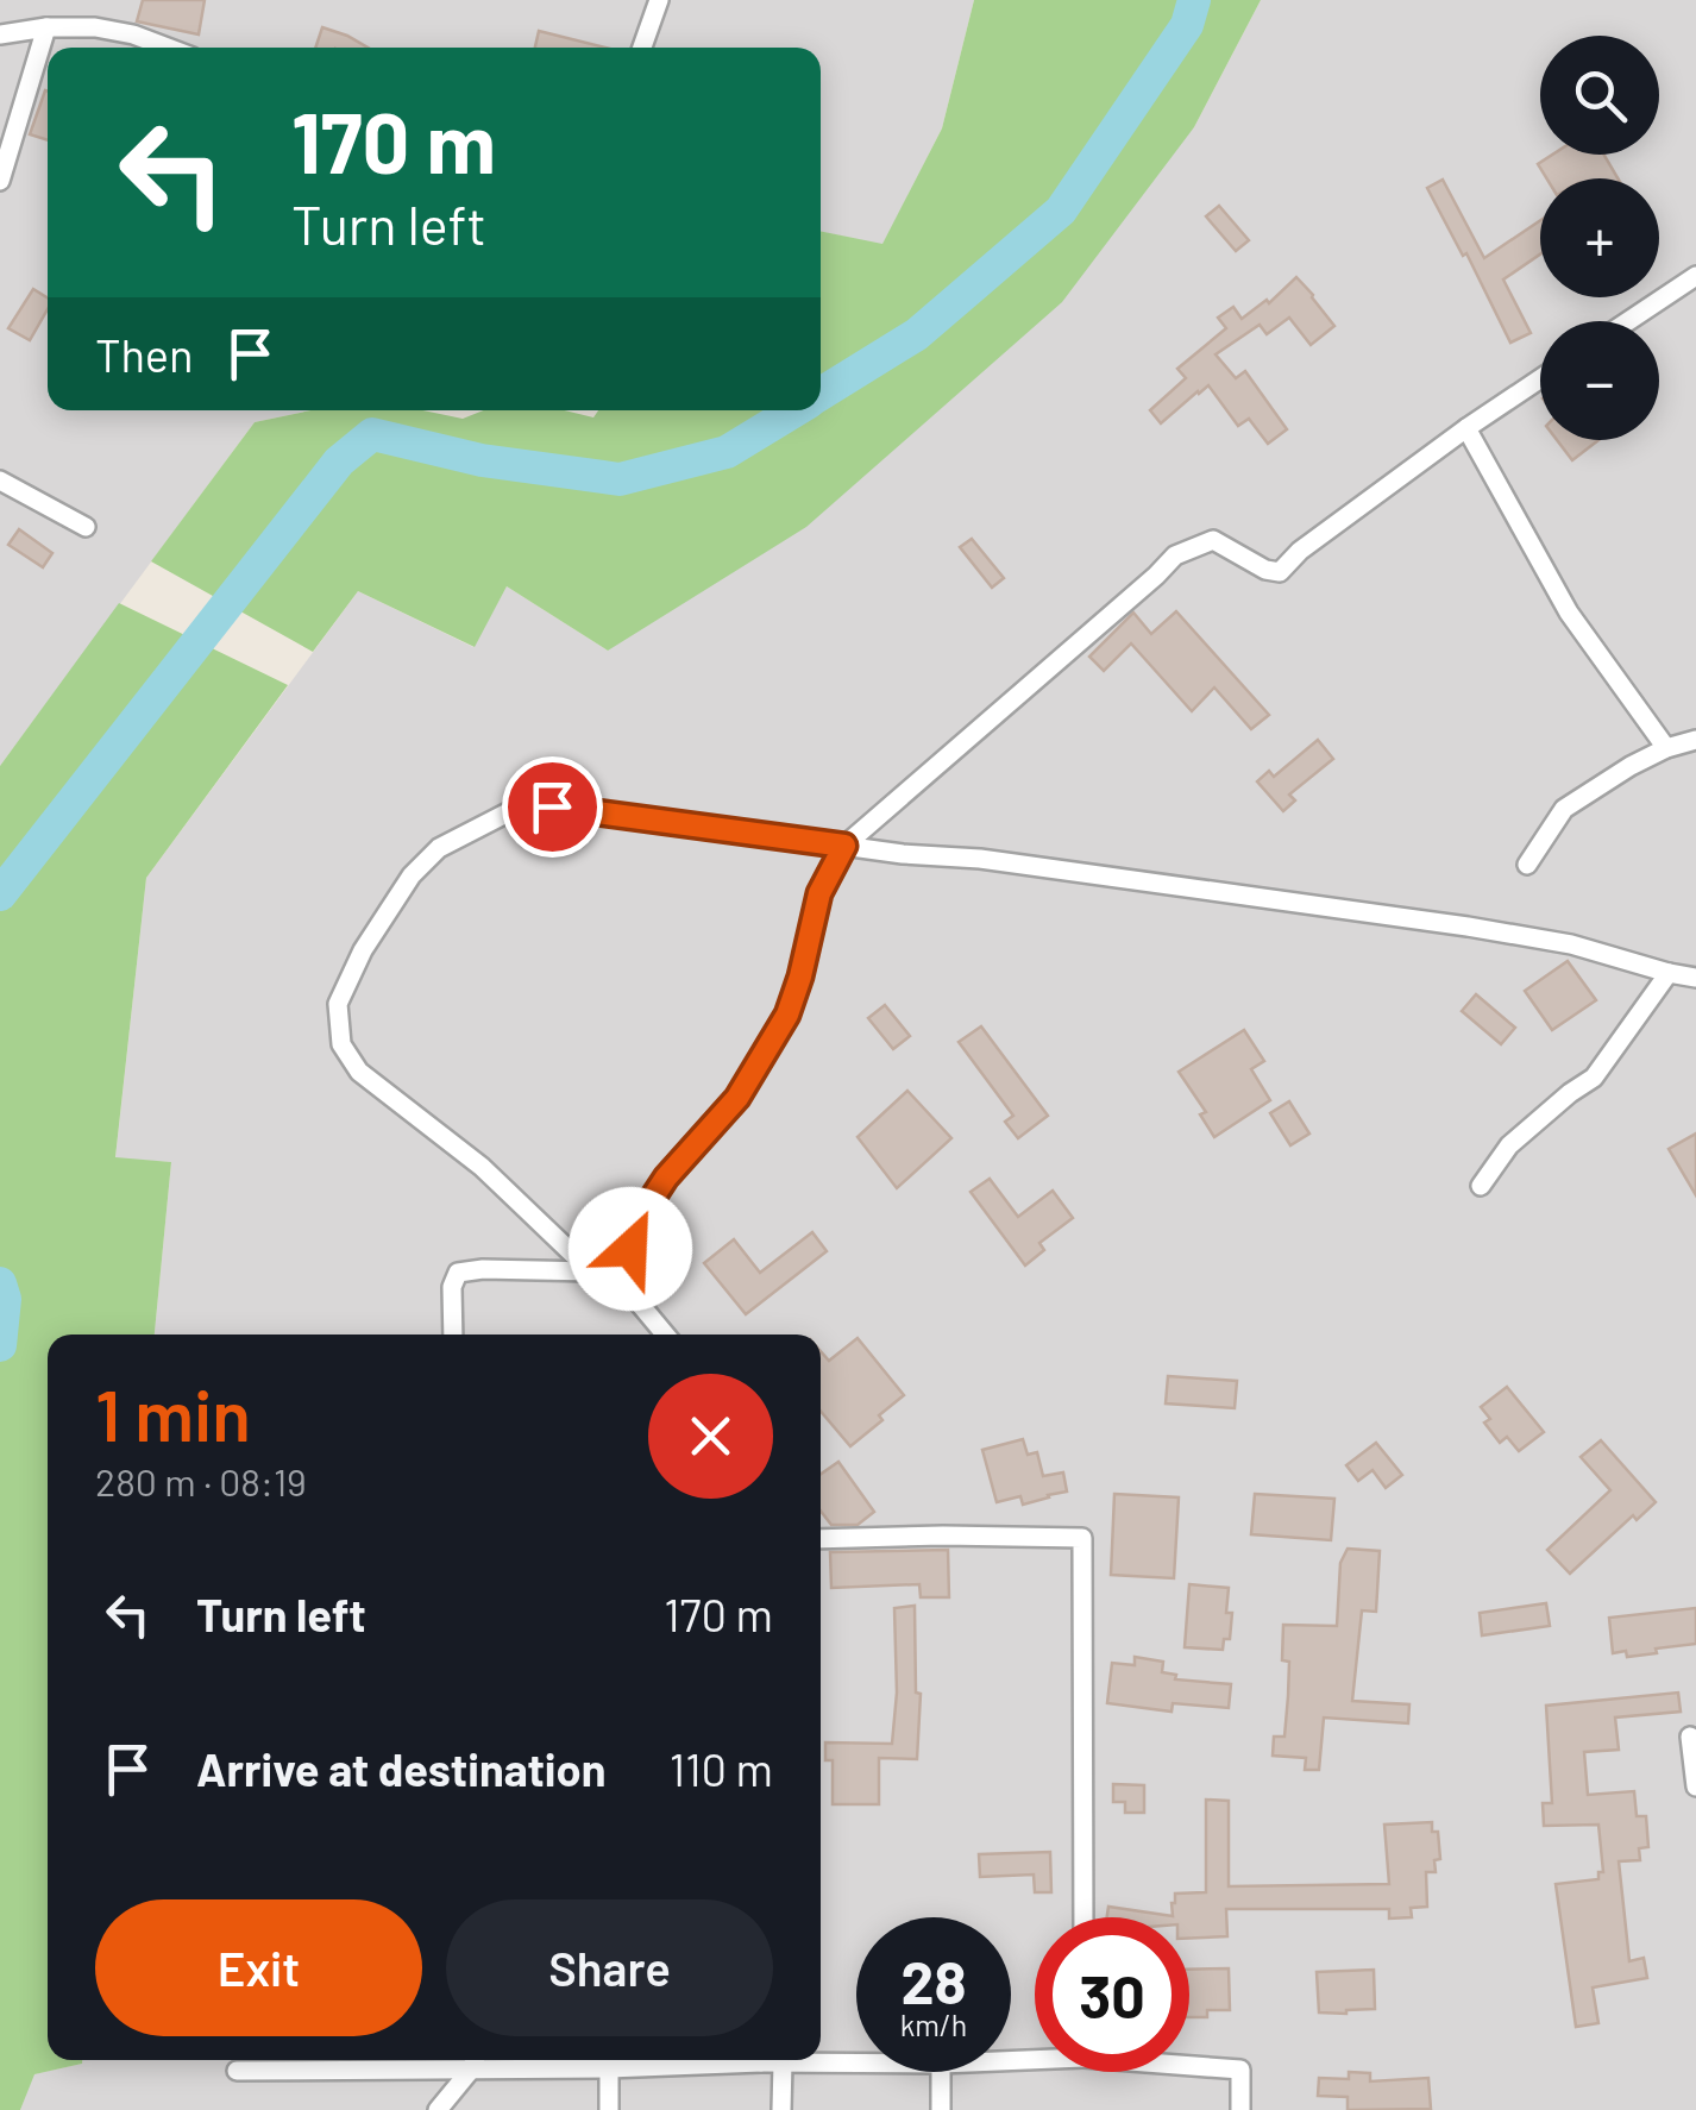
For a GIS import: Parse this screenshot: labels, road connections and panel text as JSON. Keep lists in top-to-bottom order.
{
  "page": {
    "map_buttons": ["+", "−"],
    "turn": ["170 m", "Turn left"],
    "then": "Then",
    "heading": ["1 min", "280 m · 08:19"],
    "list": [
      {
        "name": "Turn left",
        "value": "170 m"
      },
      {
        "name": "Arrive at destination",
        "value": "110 m"
      }
    ],
    "buttons": ["Exit", "Share"],
    "speed": "28 km/h",
    "limit": "30"
  }
}
